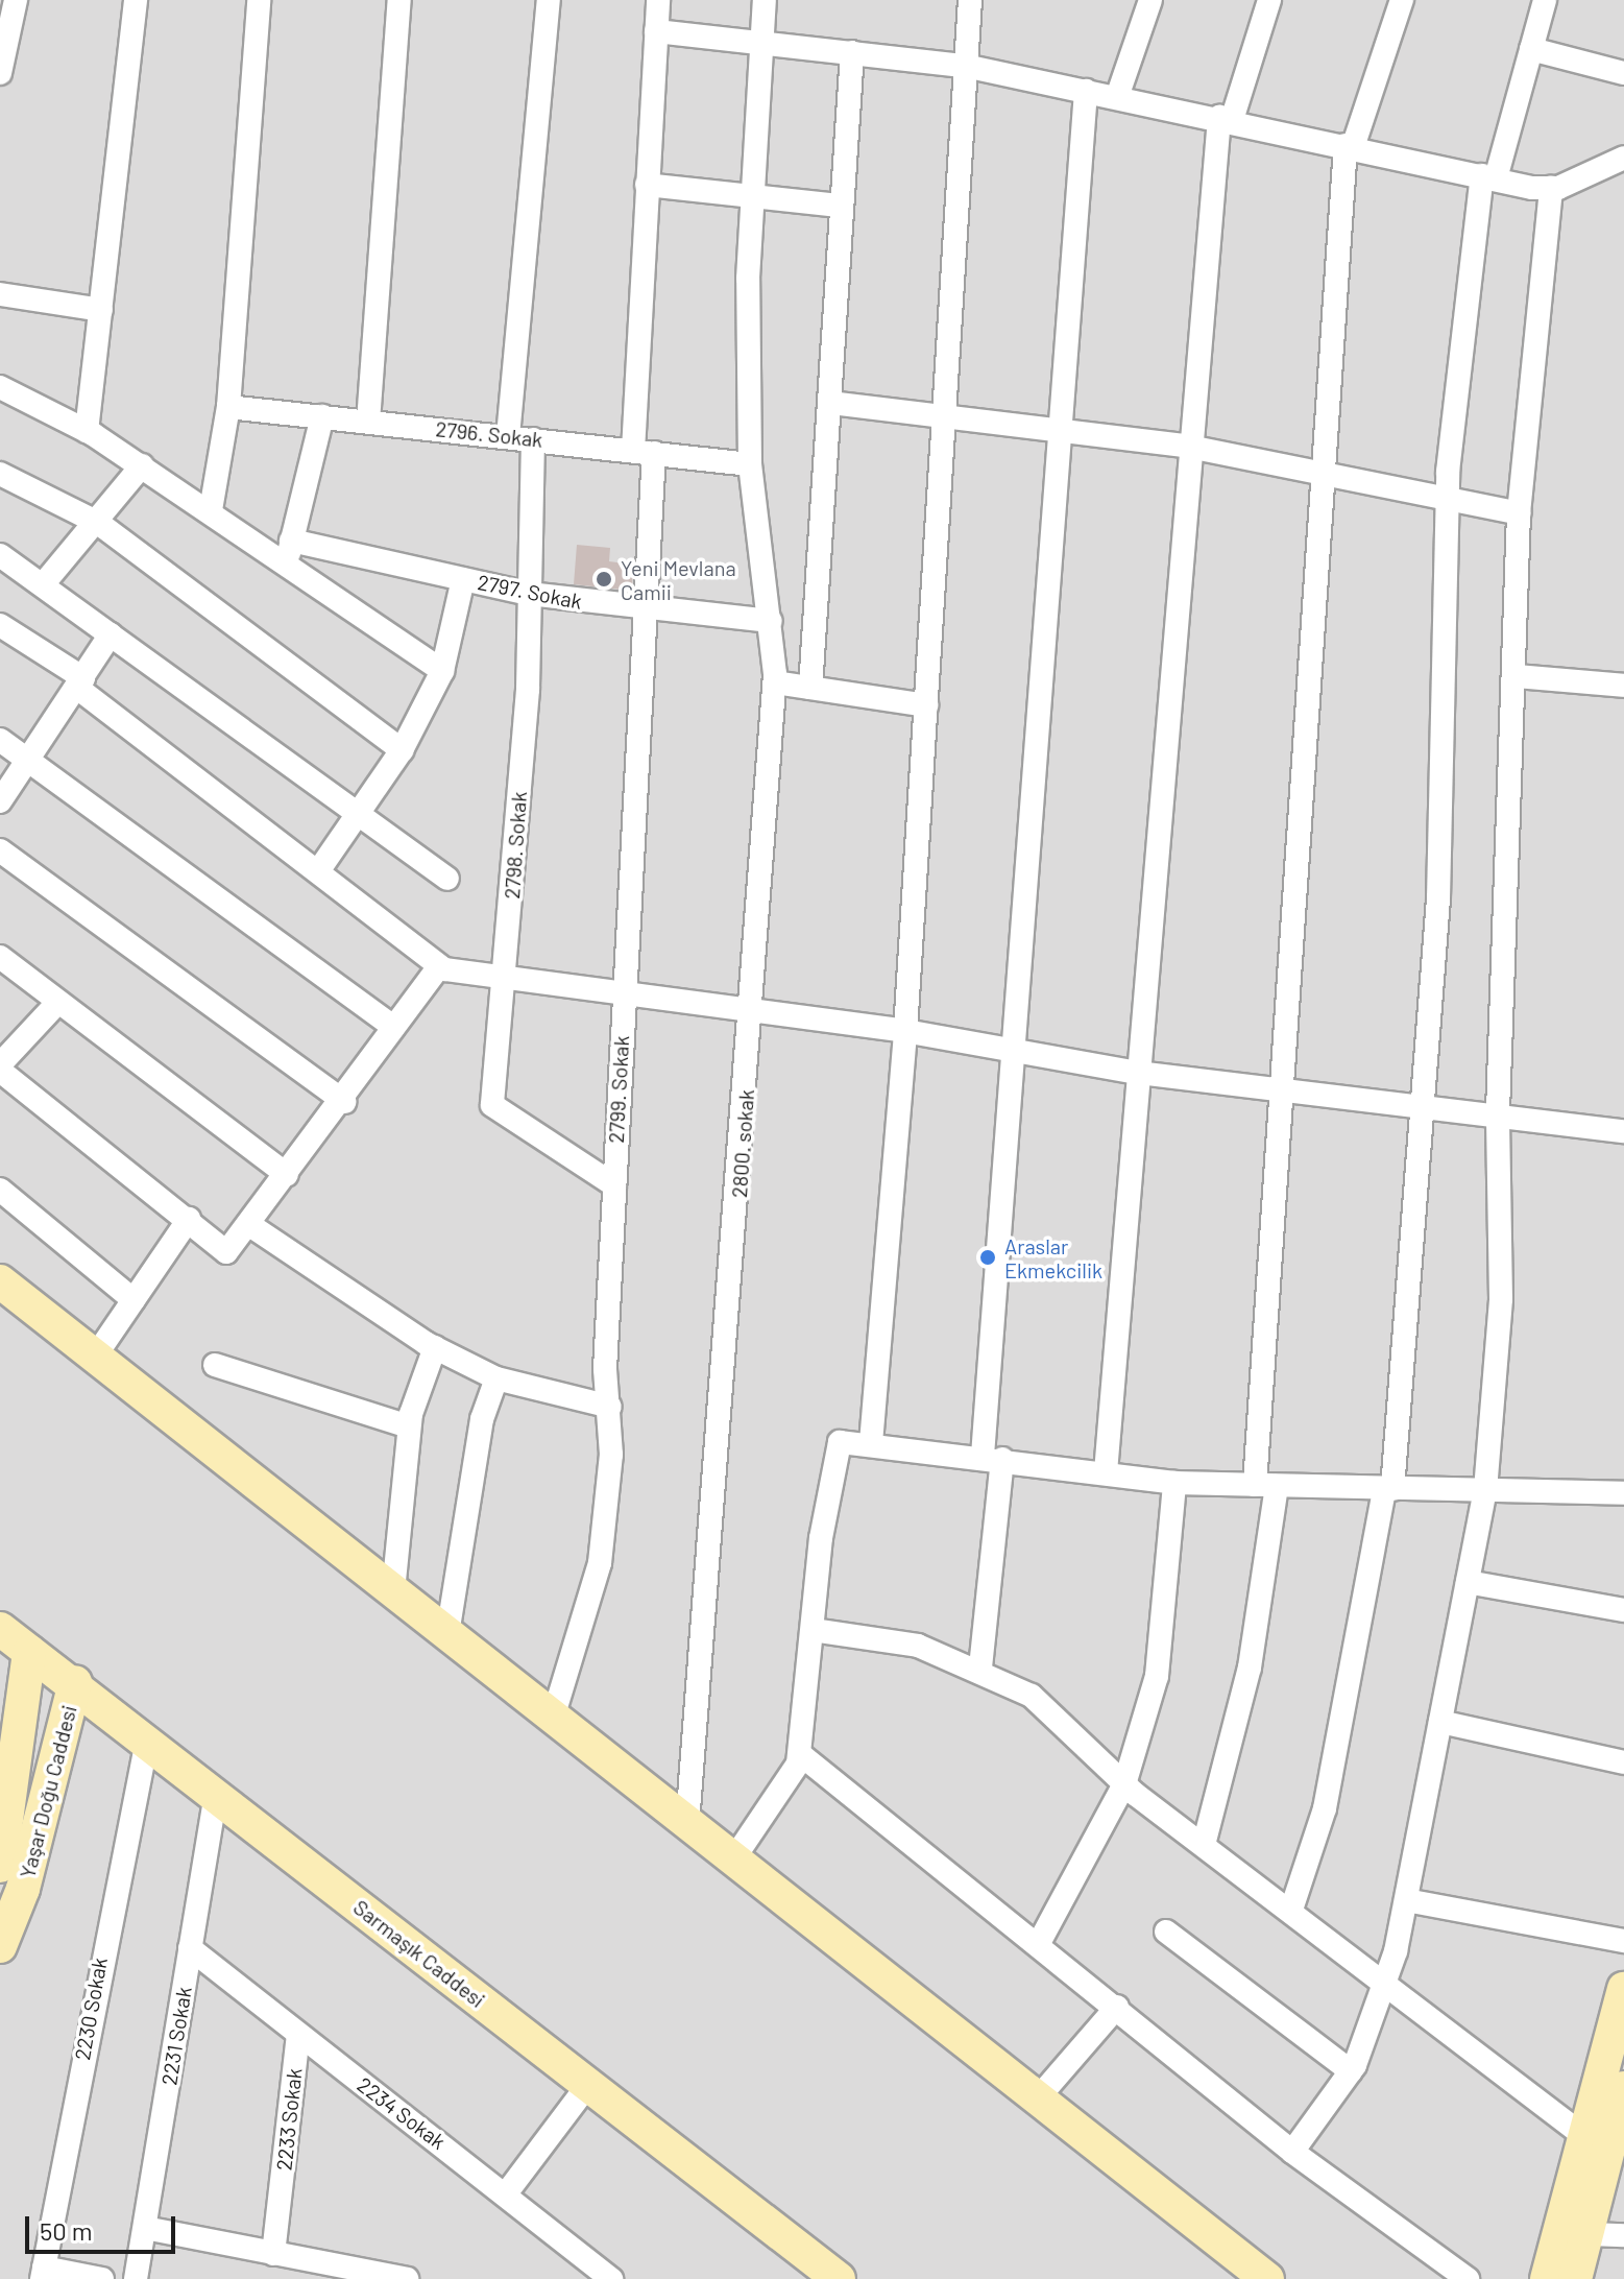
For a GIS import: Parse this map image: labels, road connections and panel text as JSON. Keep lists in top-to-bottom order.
{
  "streets": {
    "main road": ["Yaşar Doğu Caddesi", "Sarmaşık Caddesi"],
    "street": [
      "2796. Sokak",
      "2797. Sokak",
      "2798. Sokak",
      "2799. Sokak",
      "2800. sokak",
      "2230 Sokak",
      "2231 Sokak",
      "2234 Sokak",
      "2233 Sokak"
    ]
  },
  "crossings": [
    ["2796. Sokak", "2798. Sokak"],
    ["2796. Sokak", "2799. Sokak"],
    ["2796. Sokak", "2800. sokak"],
    ["2797. Sokak", "2798. Sokak"],
    ["2797. Sokak", "2799. Sokak"],
    ["2797. Sokak", "2800. sokak"],
    ["2798. Sokak", "2799. Sokak"],
    ["Yaşar Doğu Caddesi", "Sarmaşık Caddesi"],
    ["Sarmaşık Caddesi", "2230 Sokak"],
    ["Sarmaşık Caddesi", "2231 Sokak"],
    ["2231 Sokak", "2234 Sokak"],
    ["2234 Sokak", "2233 Sokak"]
  ],
  "places": ["Yeni Mevlana Camii", "Araslar Ekmekcilik"],
  "scale_bar": "50 m"
}
